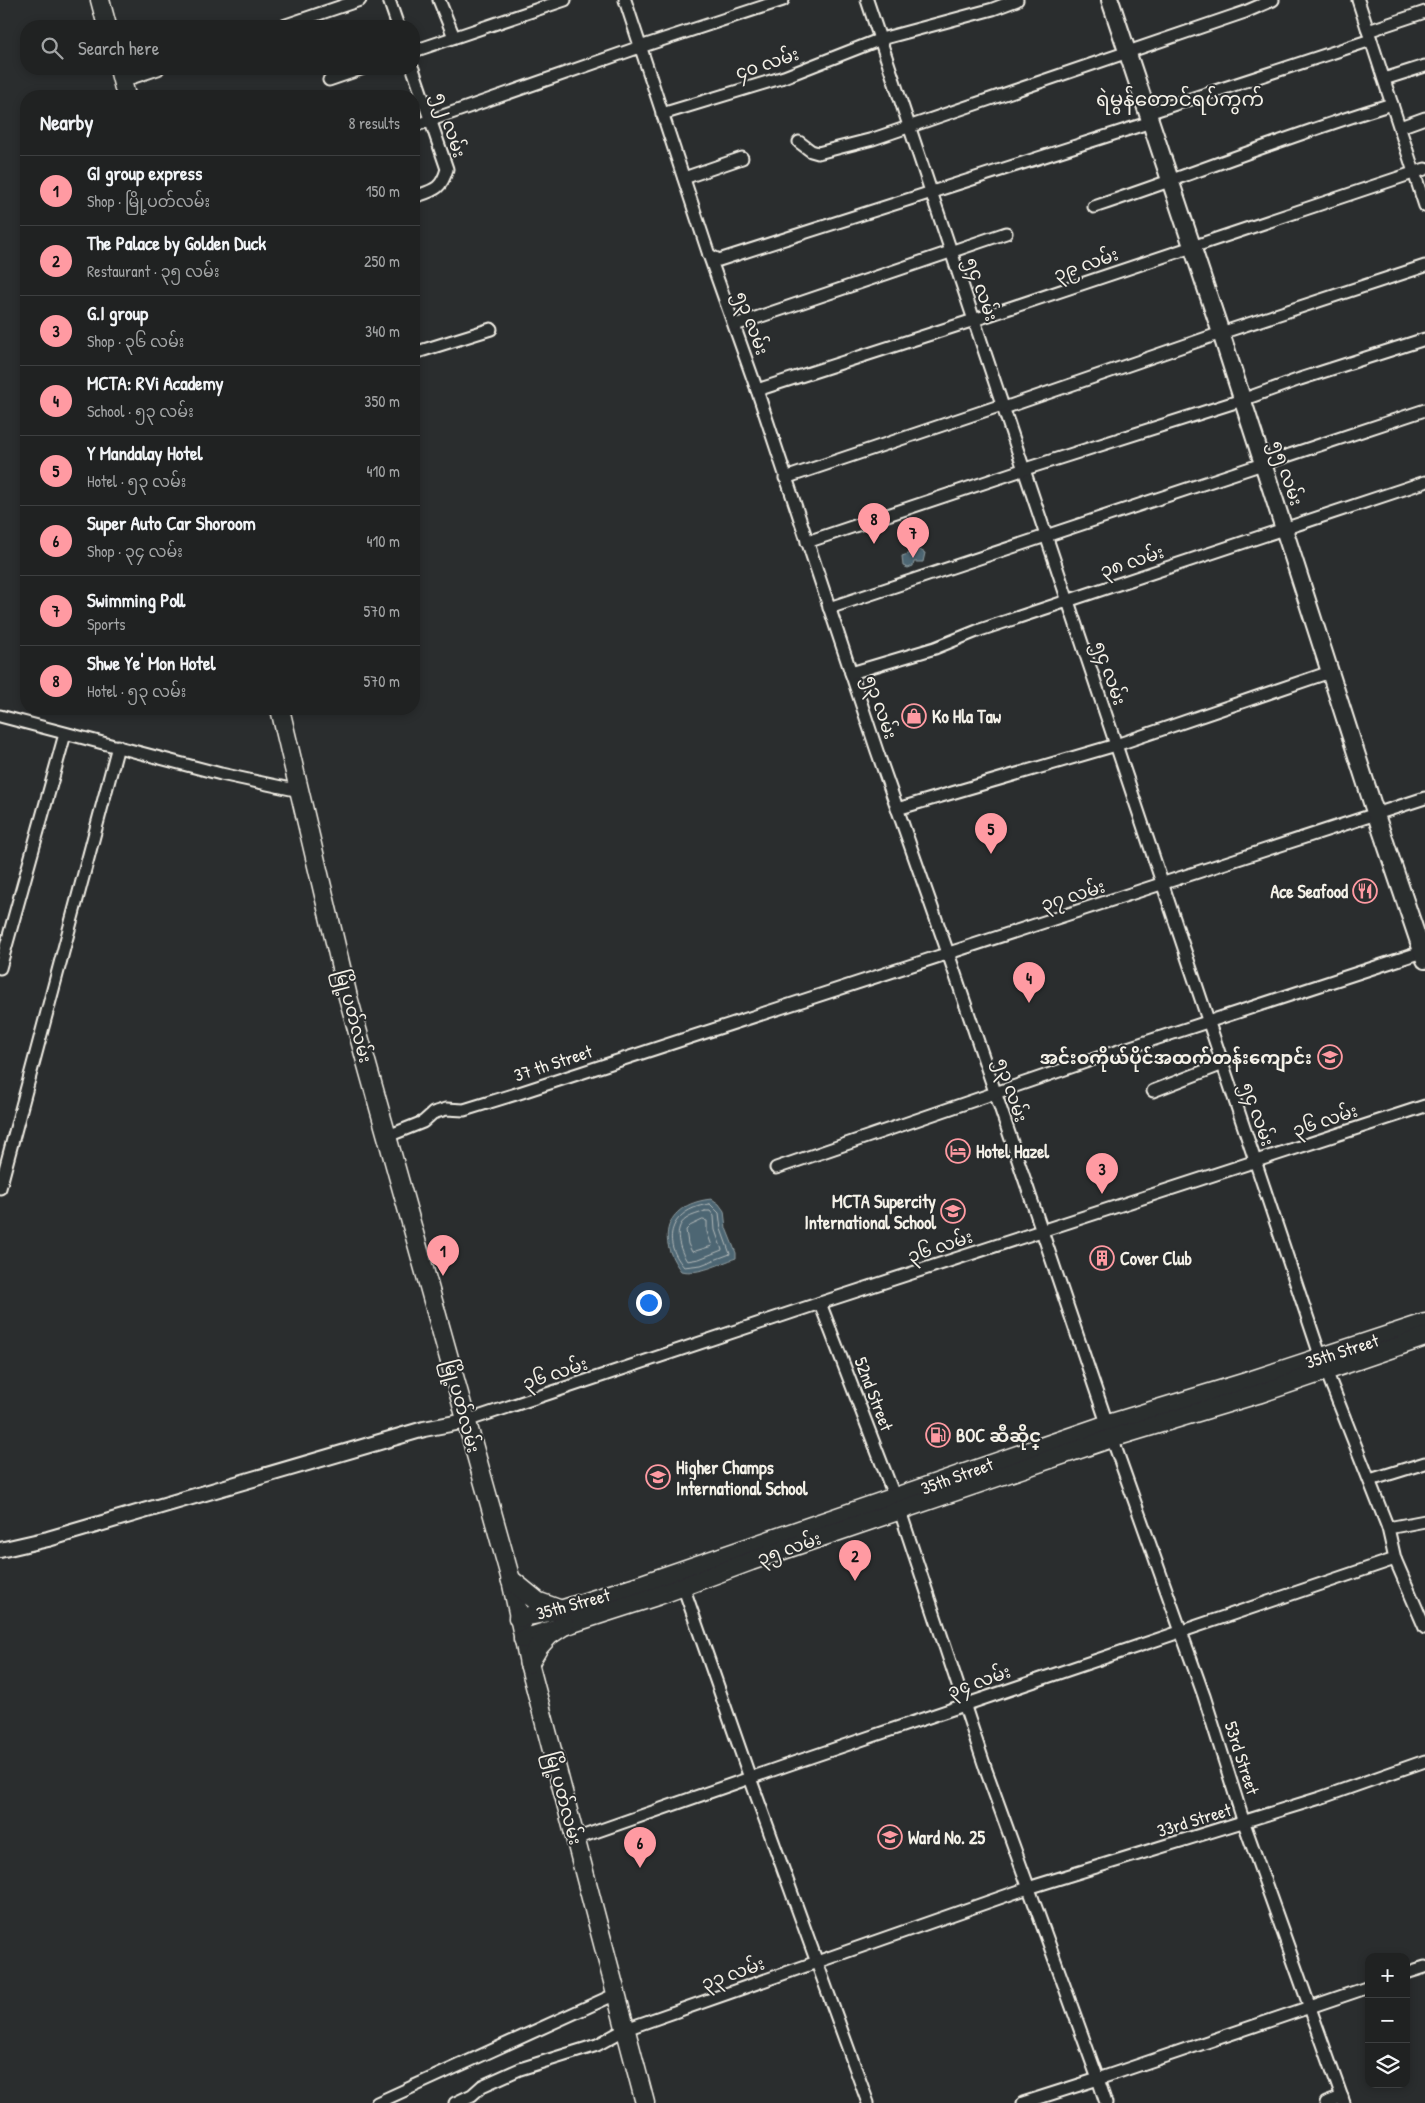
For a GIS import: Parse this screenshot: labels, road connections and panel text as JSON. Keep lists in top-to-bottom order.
{
  "streets": {
    "main road": [
      "၅၅ လမ်း",
      "မြို့ပတ်လမ်း",
      "35th Street",
      "၃၅ လမ်း"
    ],
    "street": [
      "၄၀ လမ်း",
      "၅၂ လမ်း",
      "၃၉ လမ်း",
      "၅၄ လမ်း",
      "၅၃ လမ်း",
      "၃၈ လမ်း",
      "၃၇ လမ်း",
      "37 th Street",
      "၃၆ လမ်း",
      "52nd Street",
      "၃၄ လမ်း",
      "53rd Street",
      "33rd Street",
      "၃၃ လမ်း"
    ]
  },
  "crossings": [
    ["၄၀ လမ်း", "၅၄ လမ်း"],
    ["၄၀ လမ်း", "၅၃ လမ်း"],
    ["၃၉ လမ်း", "၅၄ လမ်း"],
    ["၃၉ လမ်း", "၅၃ လမ်း"],
    ["၃၉ လမ်း", "၅၅ လမ်း"],
    ["၅၄ လမ်း", "၃၈ လမ်း"],
    ["၅၄ လမ်း", "၃၇ လမ်း"],
    ["၅၄ လမ်း", "၃၆ လမ်း"],
    ["၅၄ လမ်း", "35th Street"],
    ["၅၄ လမ်း", "၃၄ လမ်း"],
    ["၅၃ လမ်း", "၃၈ လမ်း"],
    ["၅၃ လမ်း", "၃၇ လမ်း"],
    ["၅၃ လမ်း", "၃၆ လမ်း"],
    ["၅၃ လမ်း", "35th Street"],
    ["၅၃ လမ်း", "၃၅ လမ်း"],
    ["၅၃ လမ်း", "53rd Street"],
    ["၅၅ လမ်း", "၃၈ လမ်း"],
    ["၅၅ လမ်း", "၃၇ လမ်း"],
    ["၃၇ လမ်း", "37 th Street"],
    ["မြို့ပတ်လမ်း", "37 th Street"],
    ["မြို့ပတ်လမ်း", "၃၆ လမ်း"],
    ["မြို့ပတ်လမ်း", "35th Street"],
    ["မြို့ပတ်လမ်း", "၃၄ လမ်း"],
    ["မြို့ပတ်လမ်း", "၃၃ လမ်း"],
    ["၃၆ လမ်း", "52nd Street"],
    ["35th Street", "52nd Street"],
    ["35th Street", "၃၅ လမ်း"],
    ["35th Street", "53rd Street"],
    ["52nd Street", "၃၅ လမ်း"],
    ["52nd Street", "၃၄ လမ်း"],
    ["52nd Street", "33rd Street"],
    ["52nd Street", "၃၃ လမ်း"],
    ["၃၅ လမ်း", "53rd Street"],
    ["၃၄ လမ်း", "53rd Street"],
    ["53rd Street", "33rd Street"],
    ["33rd Street", "၃၃ လမ်း"]
  ],
  "districts": ["ရဲမွန်တောင်ရပ်ကွက်"],
  "places": {
    "shop": ["Ko Hla Taw"],
    "restaurant": ["Ace Seafood"],
    "school or university": [
      "အင်းဝကိုယ်ပိုင်အထက်တန်းကျောင်း",
      "MCTA Supercity International School",
      "Higher Champs International School",
      "Ward No. 25"
    ],
    "hotel": ["Hotel Hazel"],
    "building": ["Cover Club"],
    "fuel station": ["BOC ဆီဆိုင္"]
  },
  "page": {
    "search": "Search here",
    "heading": ["Nearby", "8 results"],
    "list": [
      {
        "mark": "1",
        "name": "GI group express",
        "note": "Shop · မြို့ပတ်လမ်း",
        "value": "150 m"
      },
      {
        "mark": "2",
        "name": "The Palace by Golden Duck",
        "note": "Restaurant · ၃၅ လမ်း",
        "value": "250 m"
      },
      {
        "mark": "3",
        "name": "G.I group",
        "note": "Shop · ၃၆ လမ်း",
        "value": "340 m"
      },
      {
        "mark": "4",
        "name": "MCTA: RVi Academy",
        "note": "School · ၅၃ လမ်း",
        "value": "350 m"
      },
      {
        "mark": "5",
        "name": "Y Mandalay Hotel",
        "note": "Hotel · ၅၃ လမ်း",
        "value": "410 m"
      },
      {
        "mark": "6",
        "name": "Super Auto Car Shoroom",
        "note": "Shop · ၃၄ လမ်း",
        "value": "410 m"
      },
      {
        "mark": "7",
        "name": "Swimming Poll",
        "note": "Sports",
        "value": "570 m"
      },
      {
        "mark": "8",
        "name": "Shwe Ye' Mon Hotel",
        "note": "Hotel · ၅၃ လမ်း",
        "value": "570 m"
      }
    ],
    "pins": [
      "8",
      "7",
      "5",
      "4",
      "3",
      "1",
      "2",
      "6"
    ],
    "map_buttons": ["+", "−"]
  }
}
